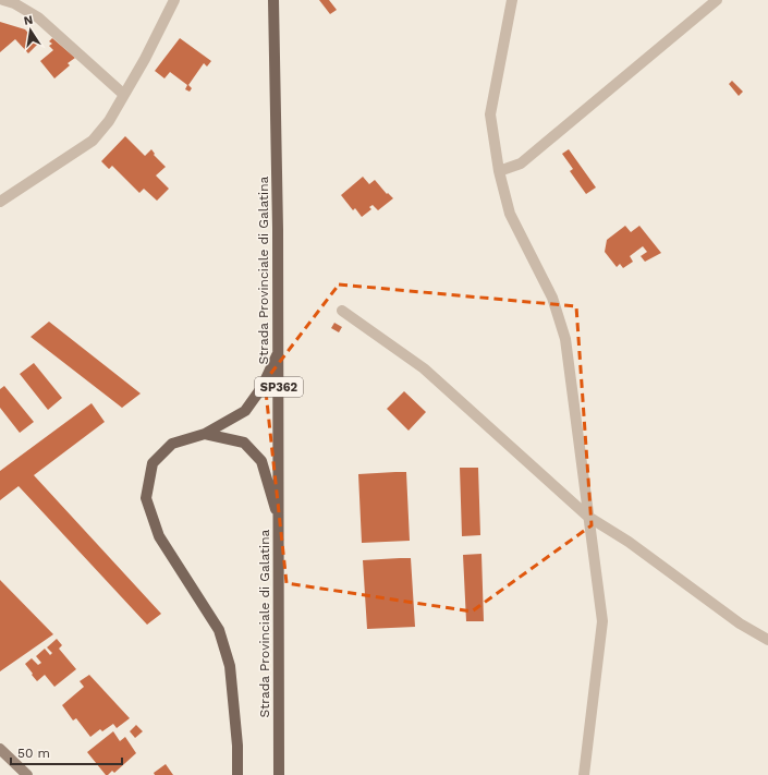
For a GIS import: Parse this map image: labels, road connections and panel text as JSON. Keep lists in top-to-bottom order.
{
  "streets": {
    "main road": ["Strada Provinciale di Galatina", "SP362"]
  },
  "scale_bar": "50 m",
  "north": "top"
}
